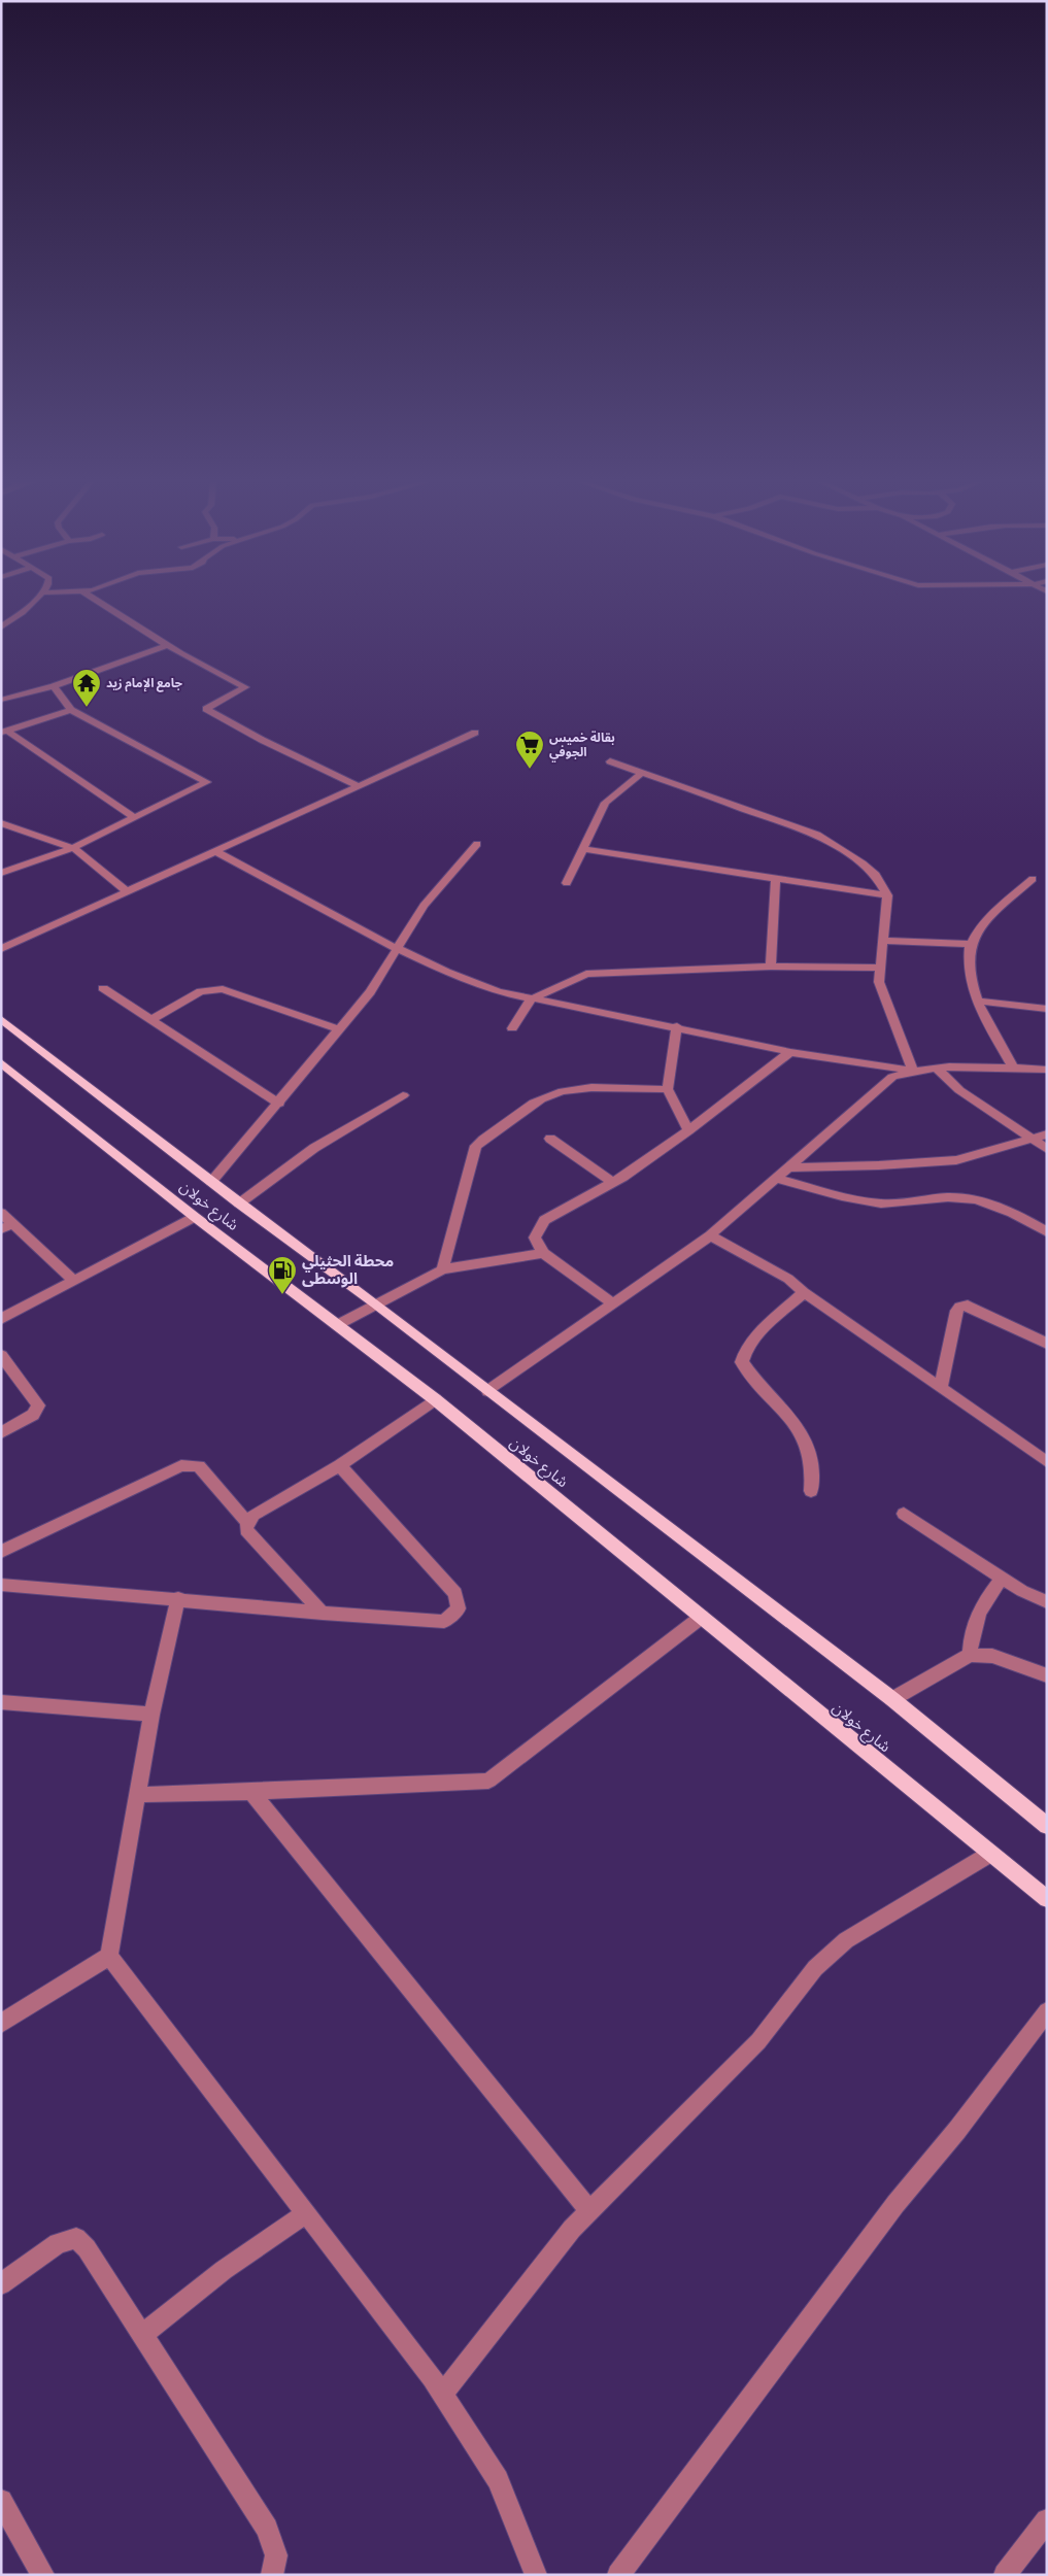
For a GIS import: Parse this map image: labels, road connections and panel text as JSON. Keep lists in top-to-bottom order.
{
  "streets": {
    "main road": ["شارع خولان"]
  },
  "places": {
    "temple": ["جامع الإمام زيد"],
    "supermarket": ["بقالة خميس الجوفي"],
    "fuel station": ["محطة الحثيلي الوسطى"]
  }
}
